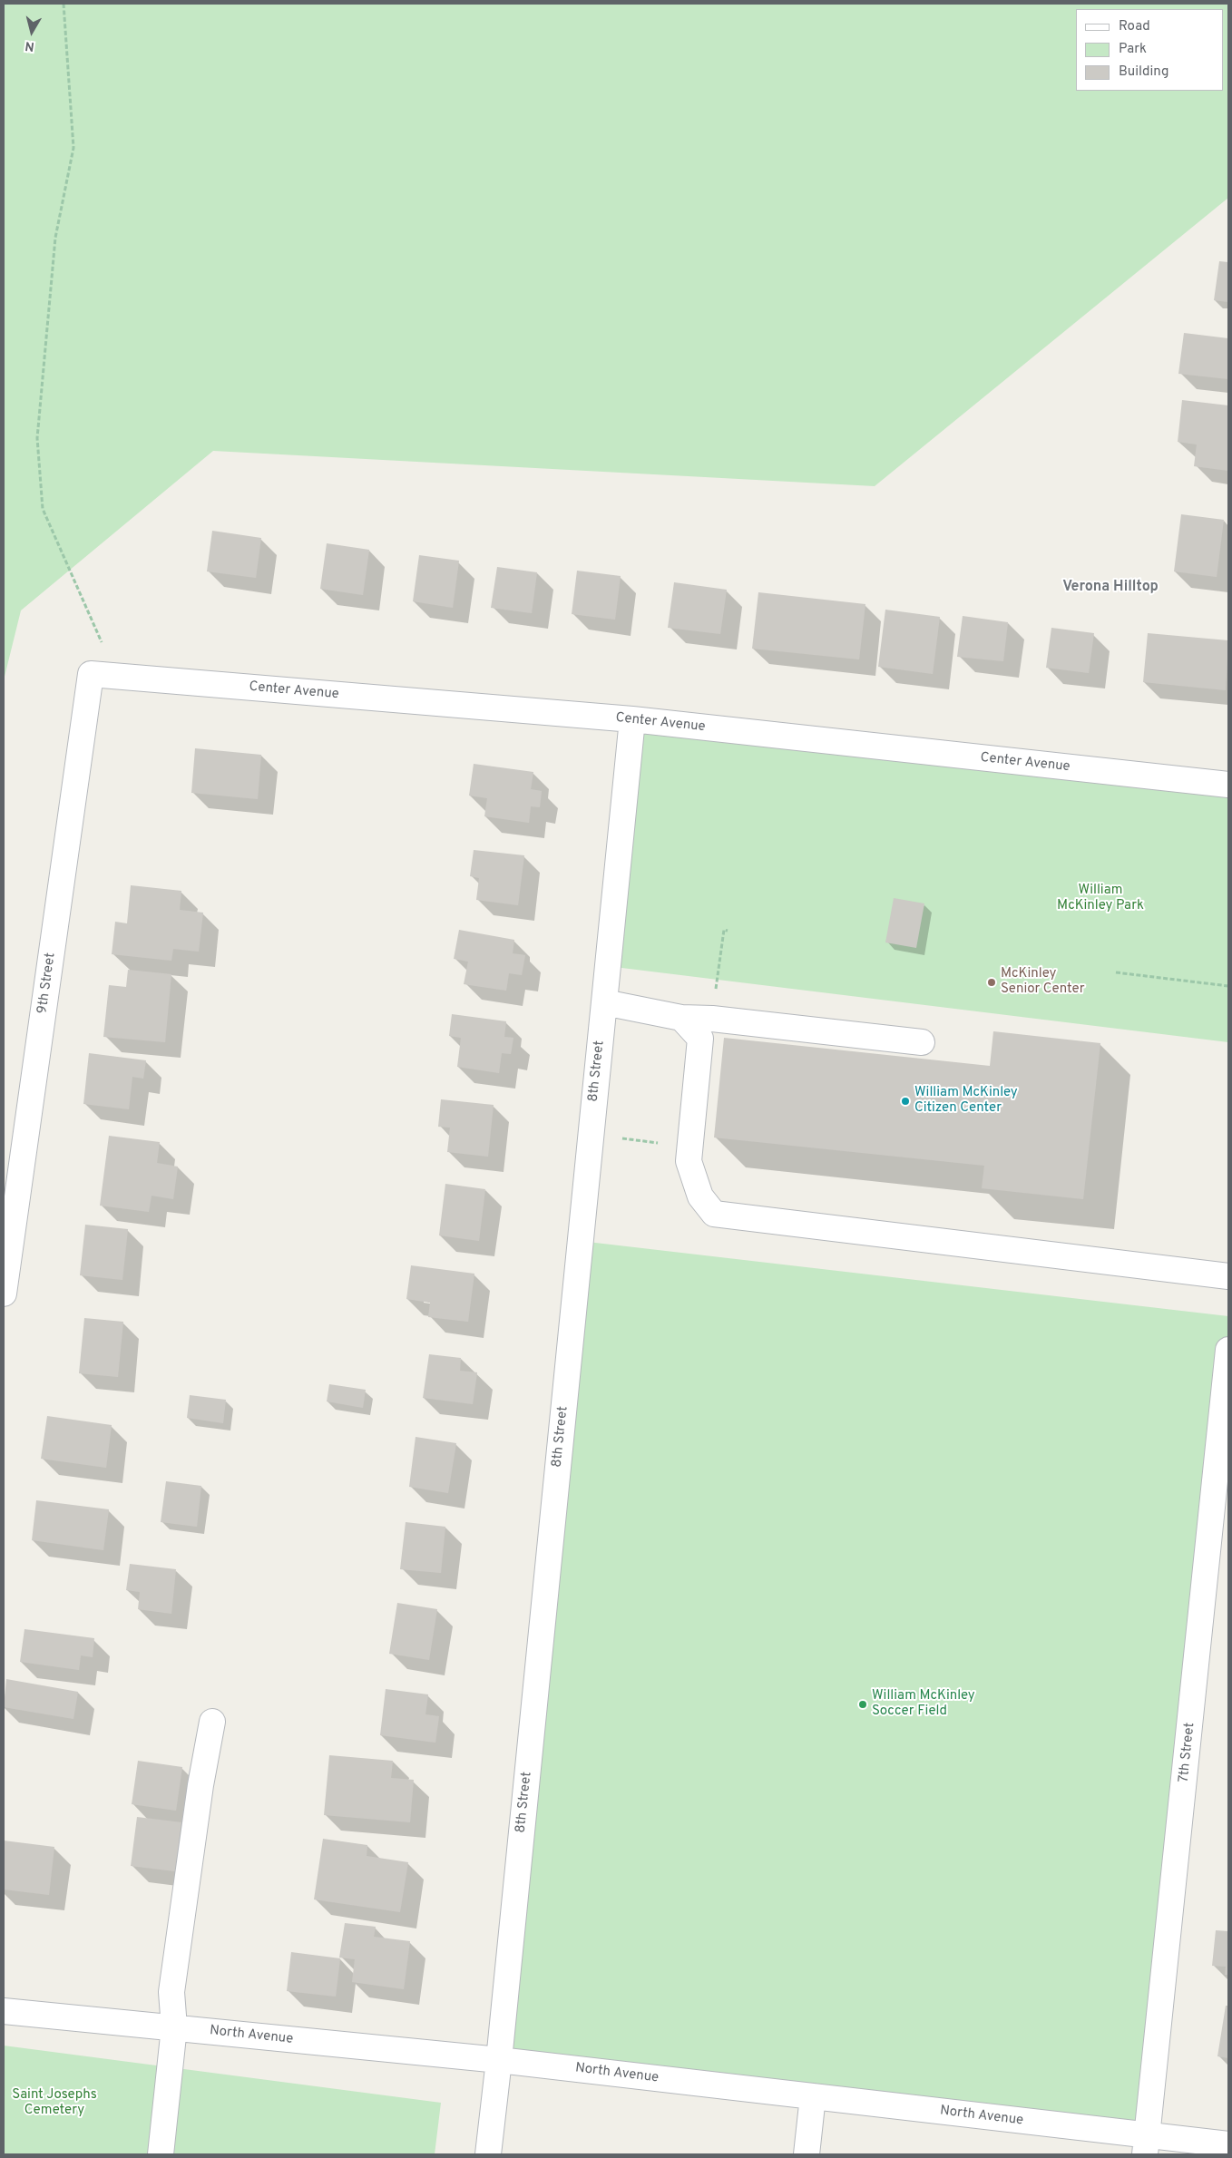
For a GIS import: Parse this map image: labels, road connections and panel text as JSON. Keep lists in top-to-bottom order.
{
  "streets": {
    "street": [
      "Center Avenue",
      "9th Street",
      "8th Street",
      "7th Street",
      "North Avenue"
    ]
  },
  "crossings": [
    ["Center Avenue", "9th Street"],
    ["Center Avenue", "8th Street"],
    ["8th Street", "North Avenue"],
    ["7th Street", "North Avenue"]
  ],
  "districts": ["Verona Hilltop"],
  "parks": ["William McKinley Park", "Saint Josephs Cemetery"],
  "places": ["McKinley Senior Center", "William McKinley Citizen Center", "William McKinley Soccer Field"],
  "legend": ["Road", "Park", "Building"],
  "north": "bottom"
}
